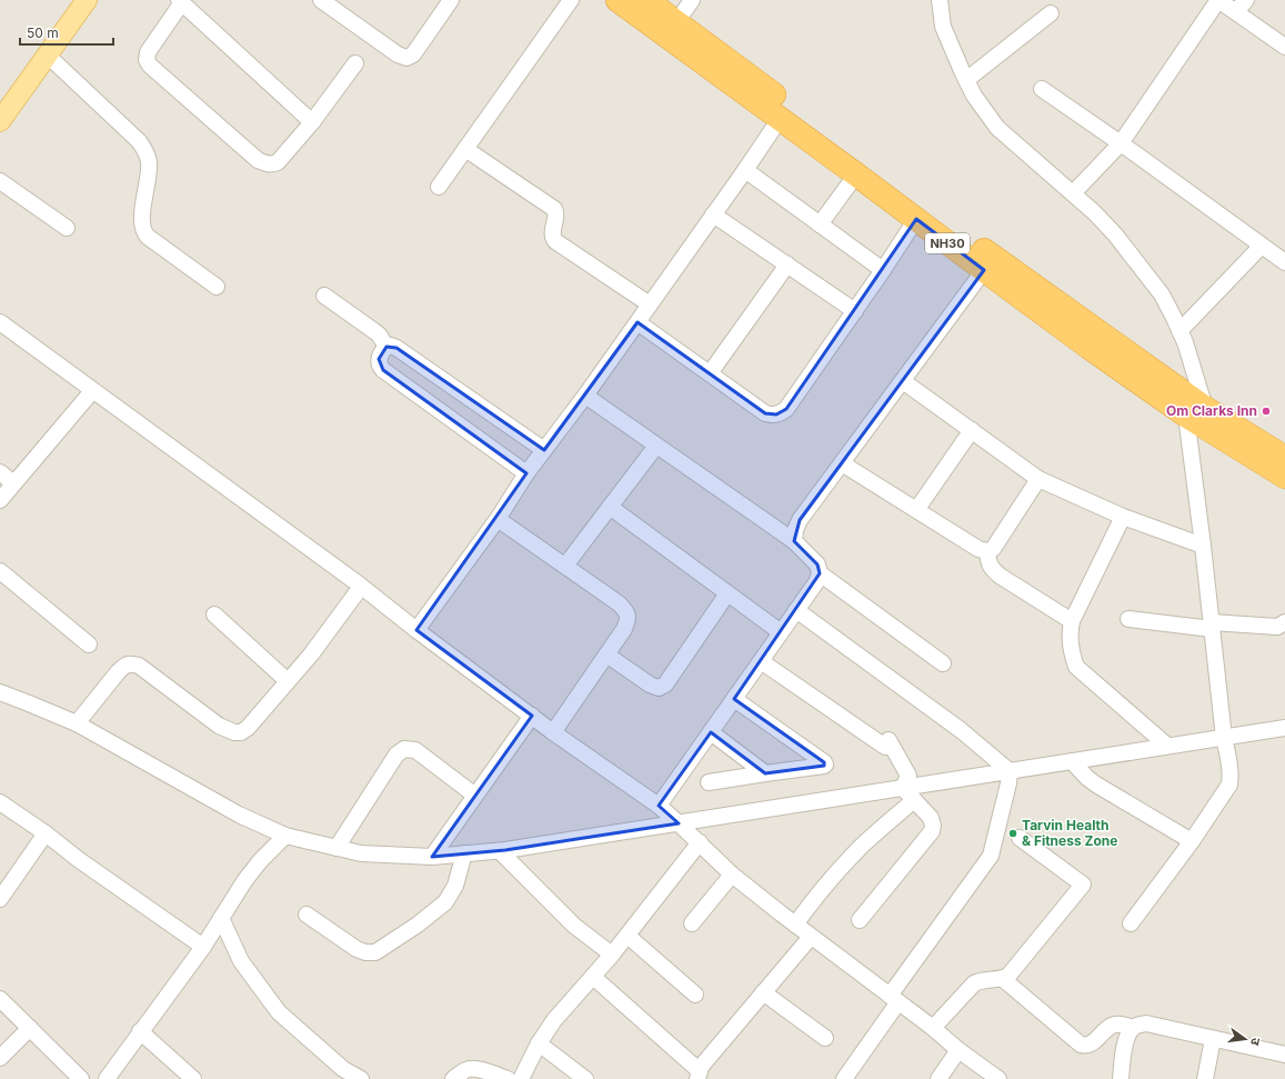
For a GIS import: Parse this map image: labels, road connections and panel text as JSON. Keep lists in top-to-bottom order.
{
  "streets": {
    "highway": ["NH30"]
  },
  "places": ["Om Clarks Inn", "Tarvin Health & Fitness Zone"],
  "scale_bar": "50 m",
  "north": "right"
}
